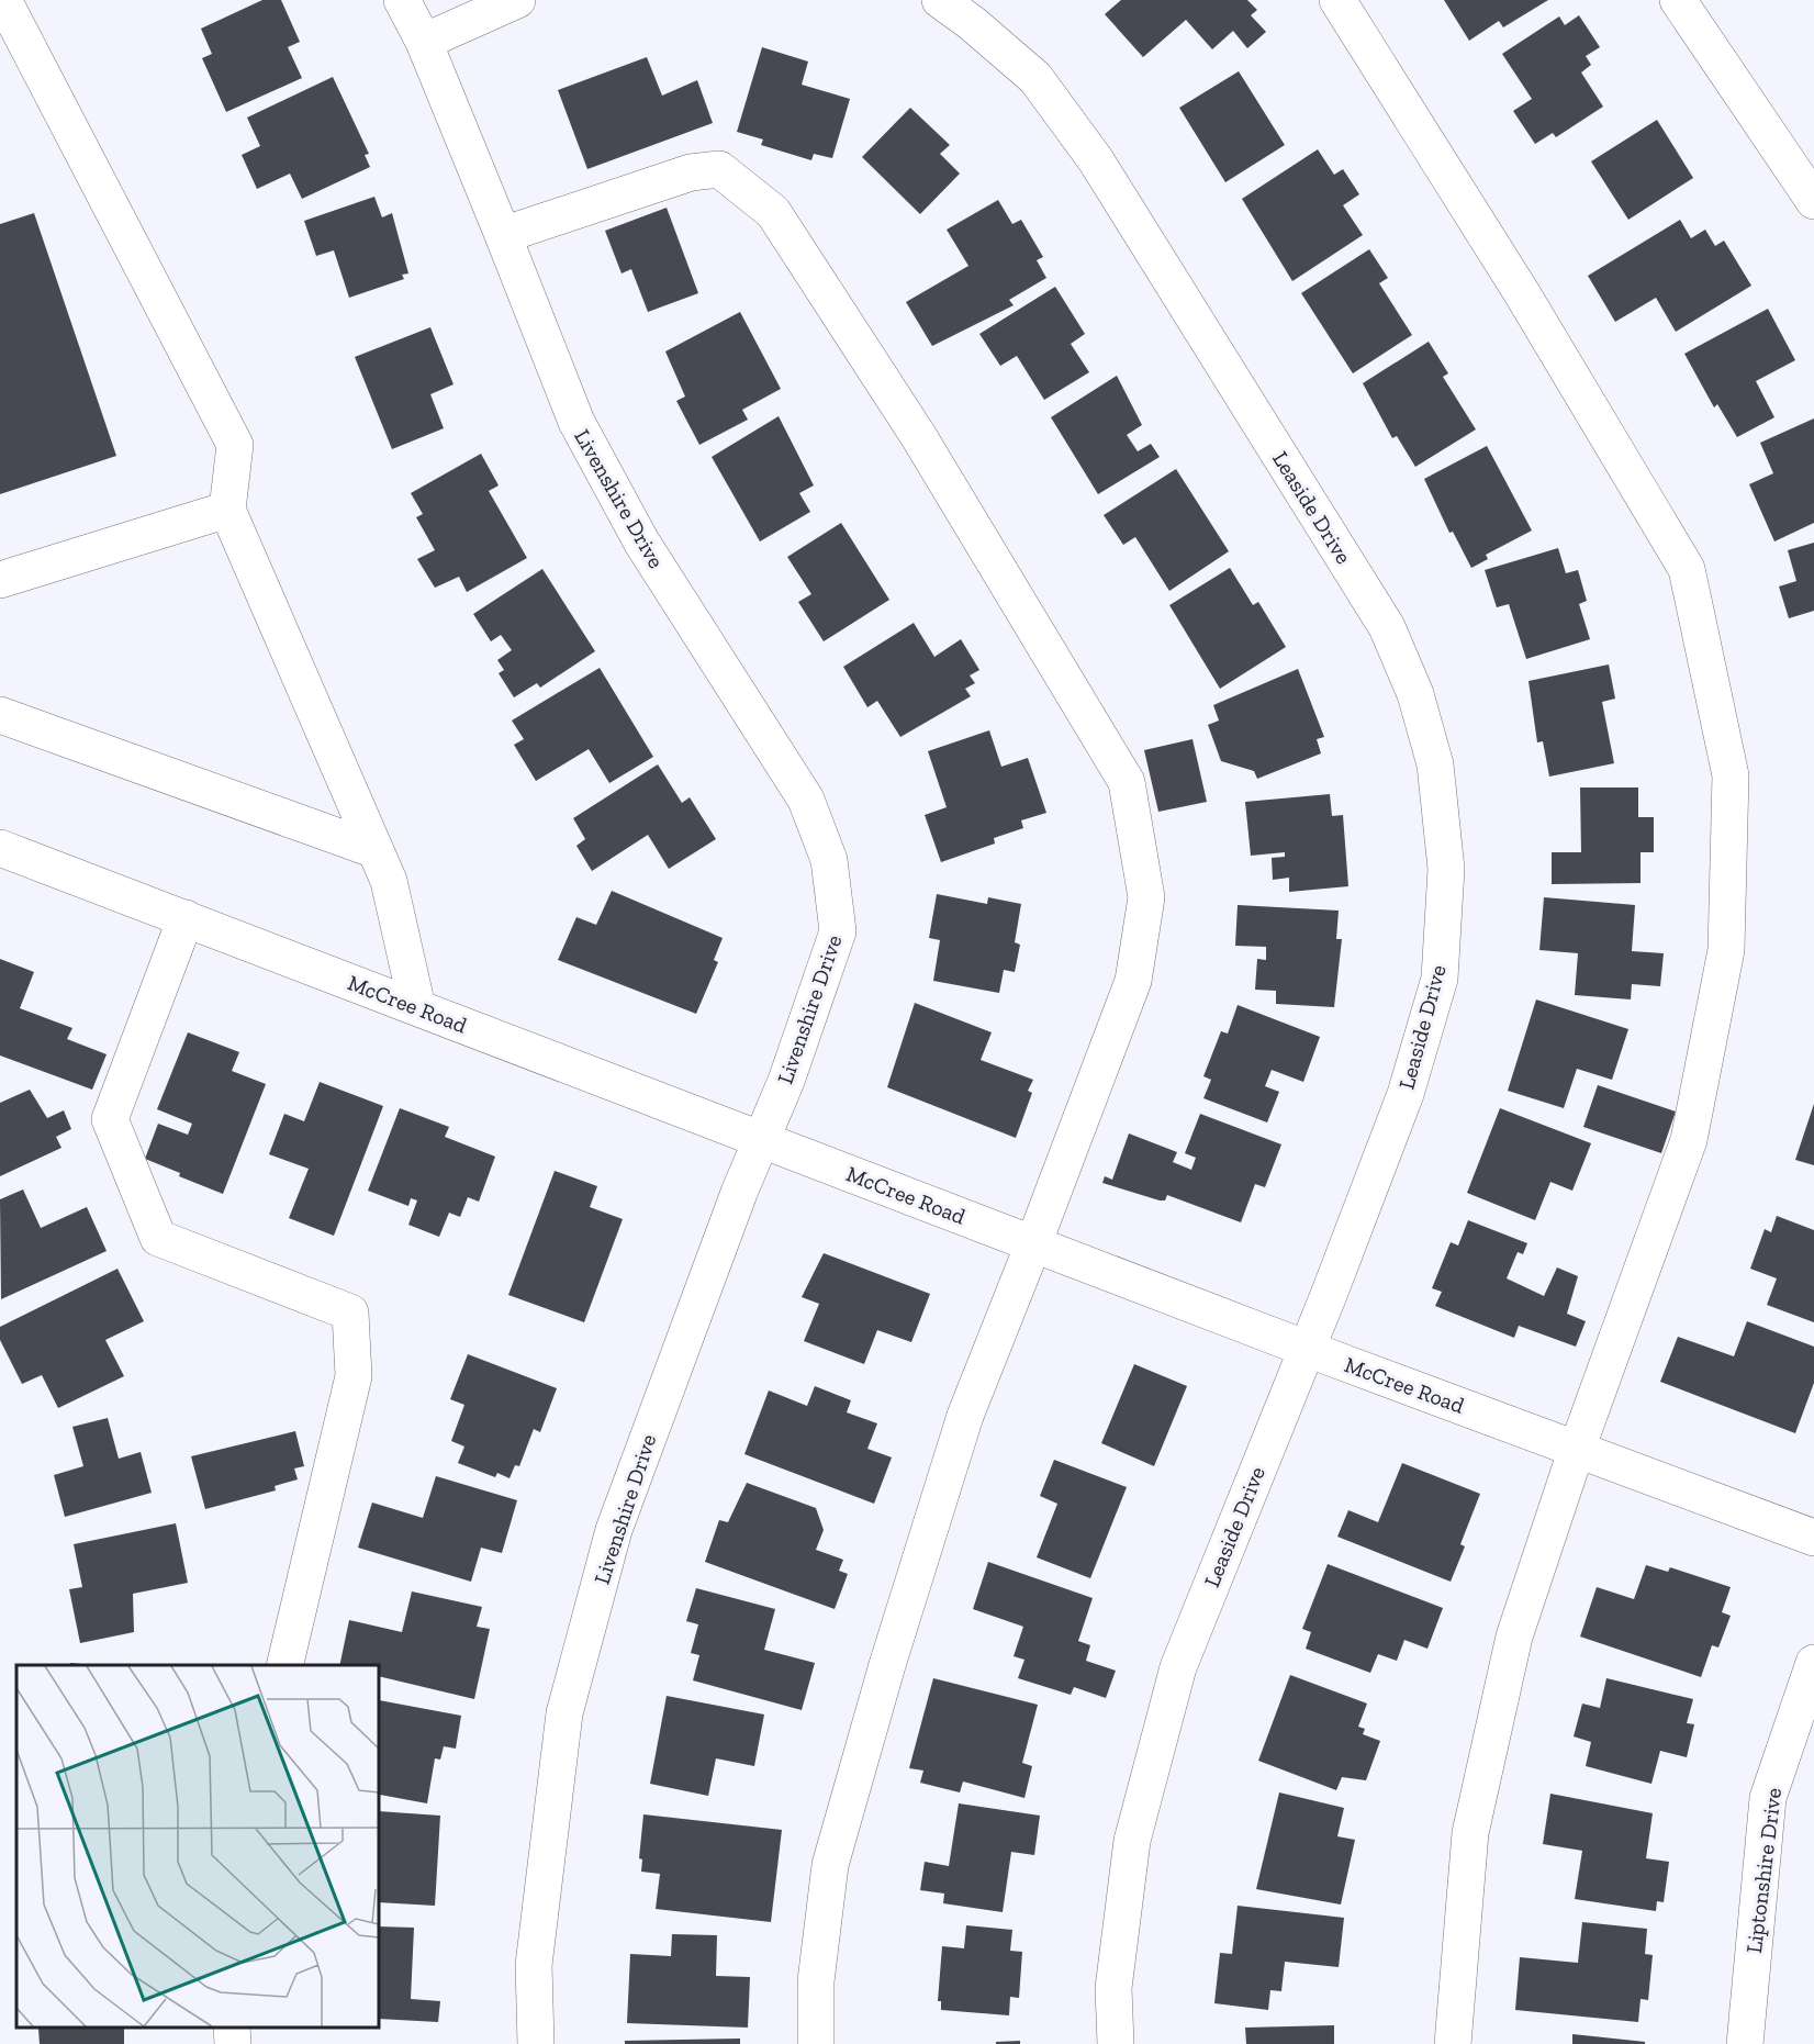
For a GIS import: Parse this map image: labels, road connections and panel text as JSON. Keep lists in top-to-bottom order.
{
  "streets": {
    "street": [
      "Livenshire Drive",
      "Leaside Drive",
      "McCree Road",
      "Liptonshire Drive"
    ]
  },
  "crossings": [
    ["Livenshire Drive", "McCree Road"],
    ["Leaside Drive", "McCree Road"]
  ]
}
